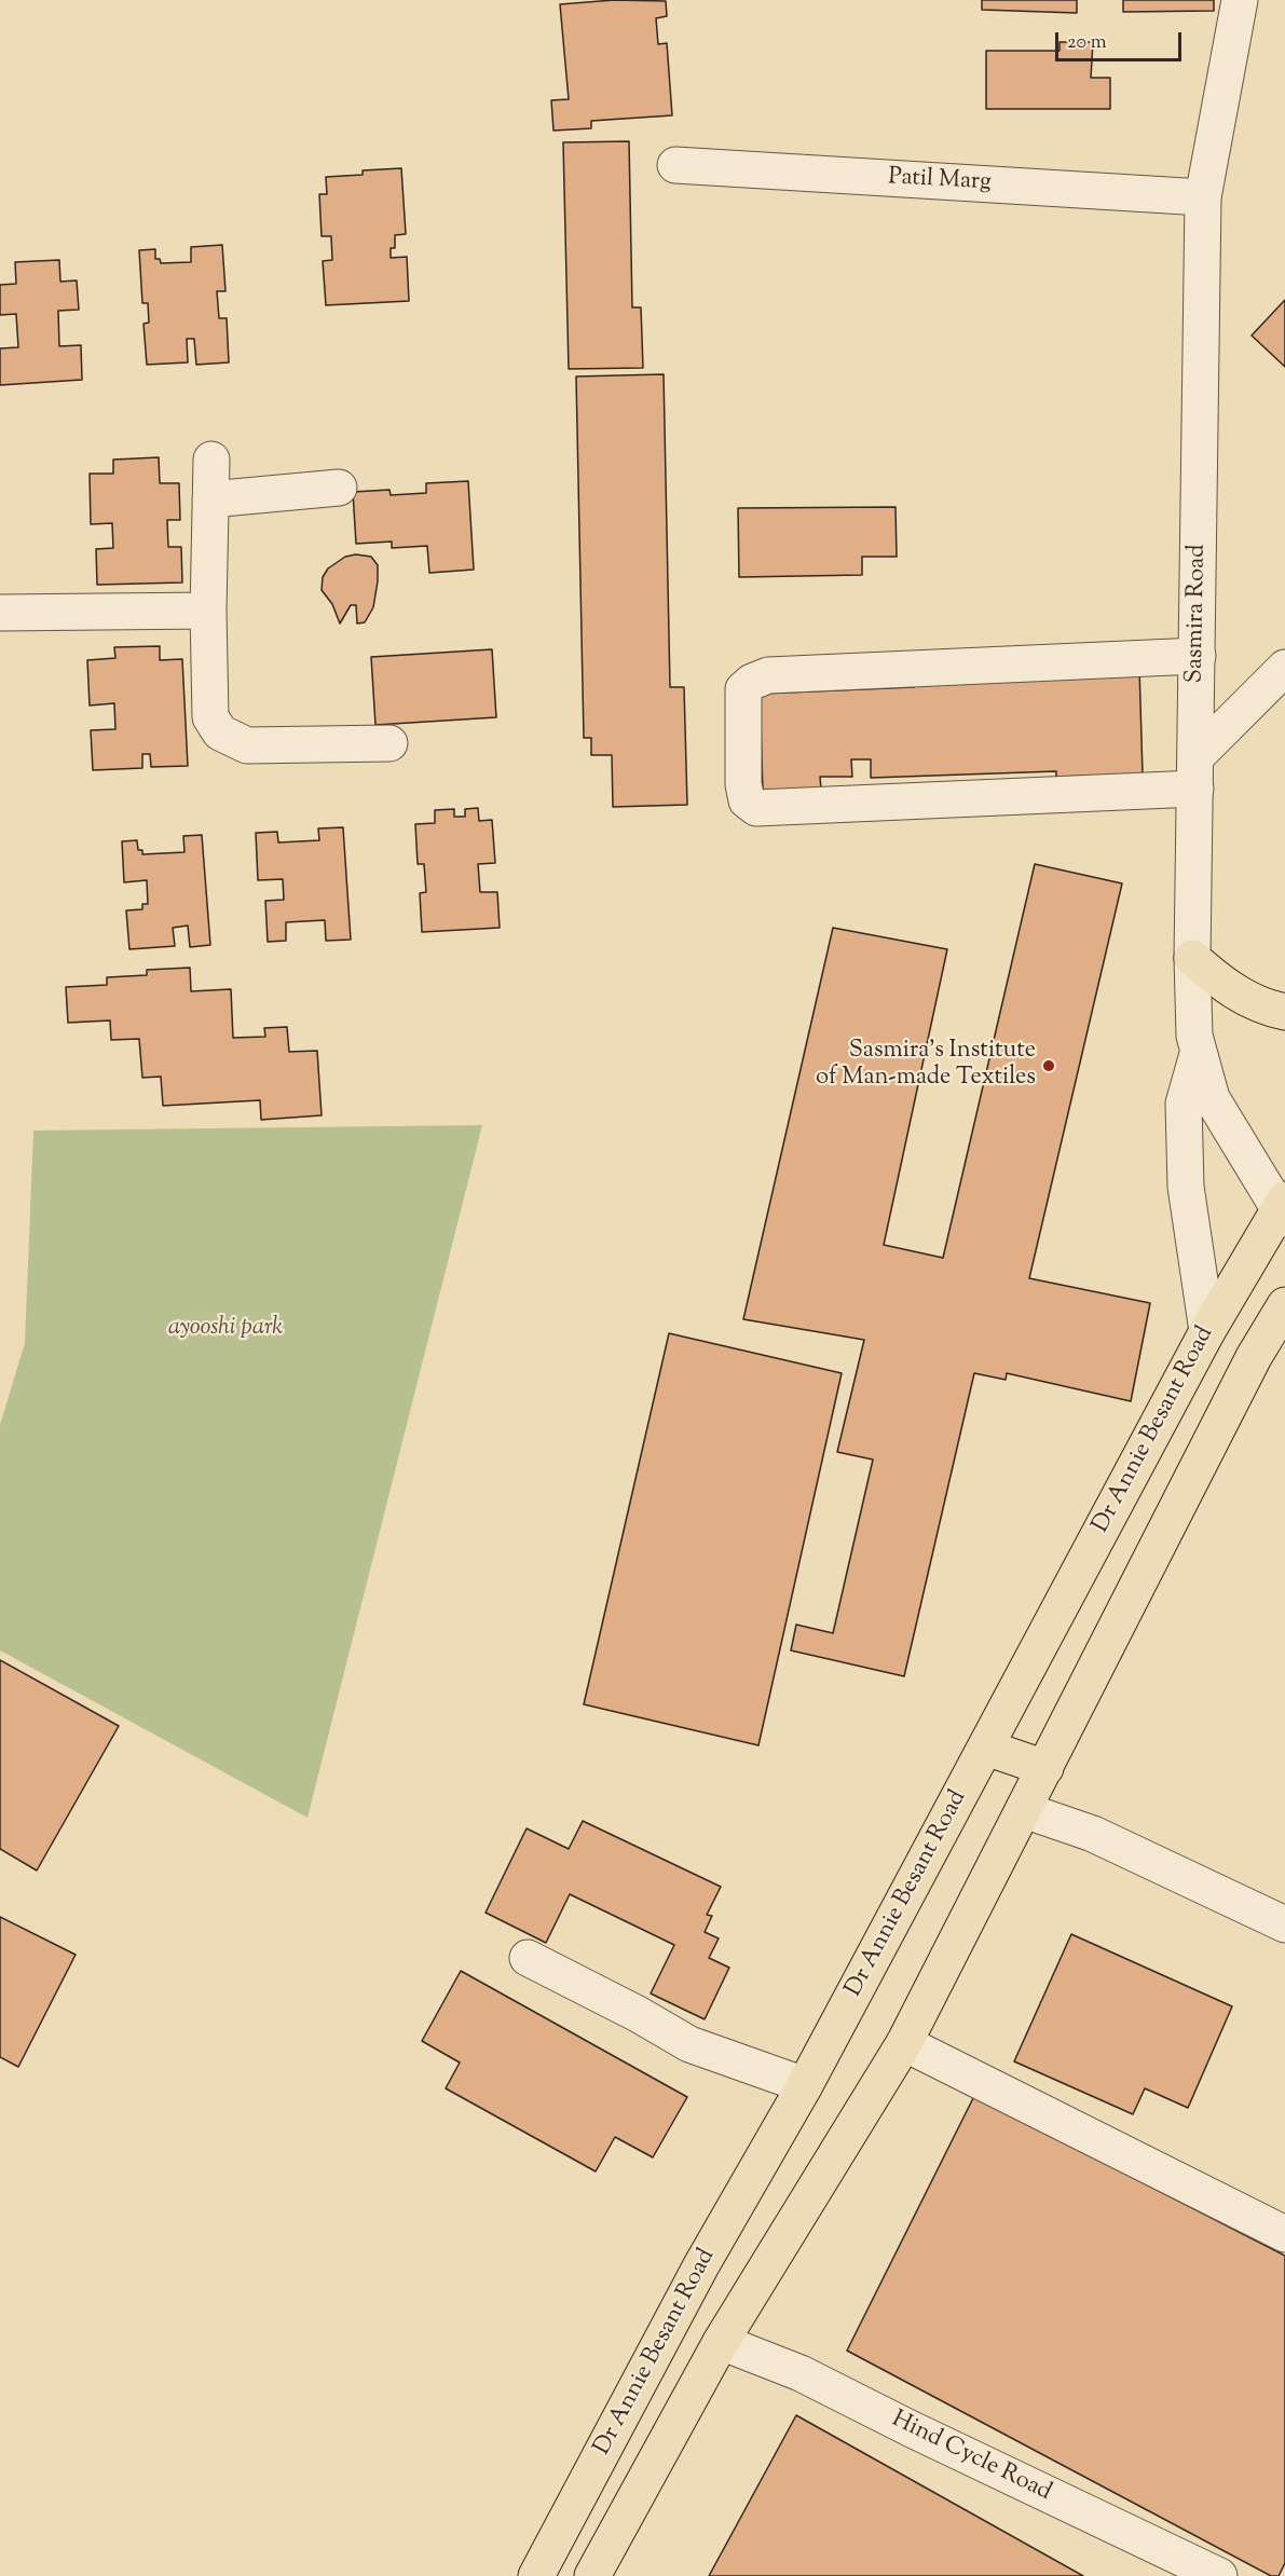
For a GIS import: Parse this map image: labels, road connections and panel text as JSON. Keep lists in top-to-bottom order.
{
  "streets": {
    "main road": ["Dr Annie Besant Road"],
    "street": ["Patil Marg", "Sasmira Road", "Hind Cycle Road"]
  },
  "crossings": [
    ["Patil Marg", "Sasmira Road"],
    ["Sasmira Road", "Dr Annie Besant Road"],
    ["Dr Annie Besant Road", "Hind Cycle Road"]
  ],
  "parks": ["ayooshi park"],
  "places": ["Sasmira's Institute of Man-made Textiles"],
  "scale_bar": "20 m"
}
